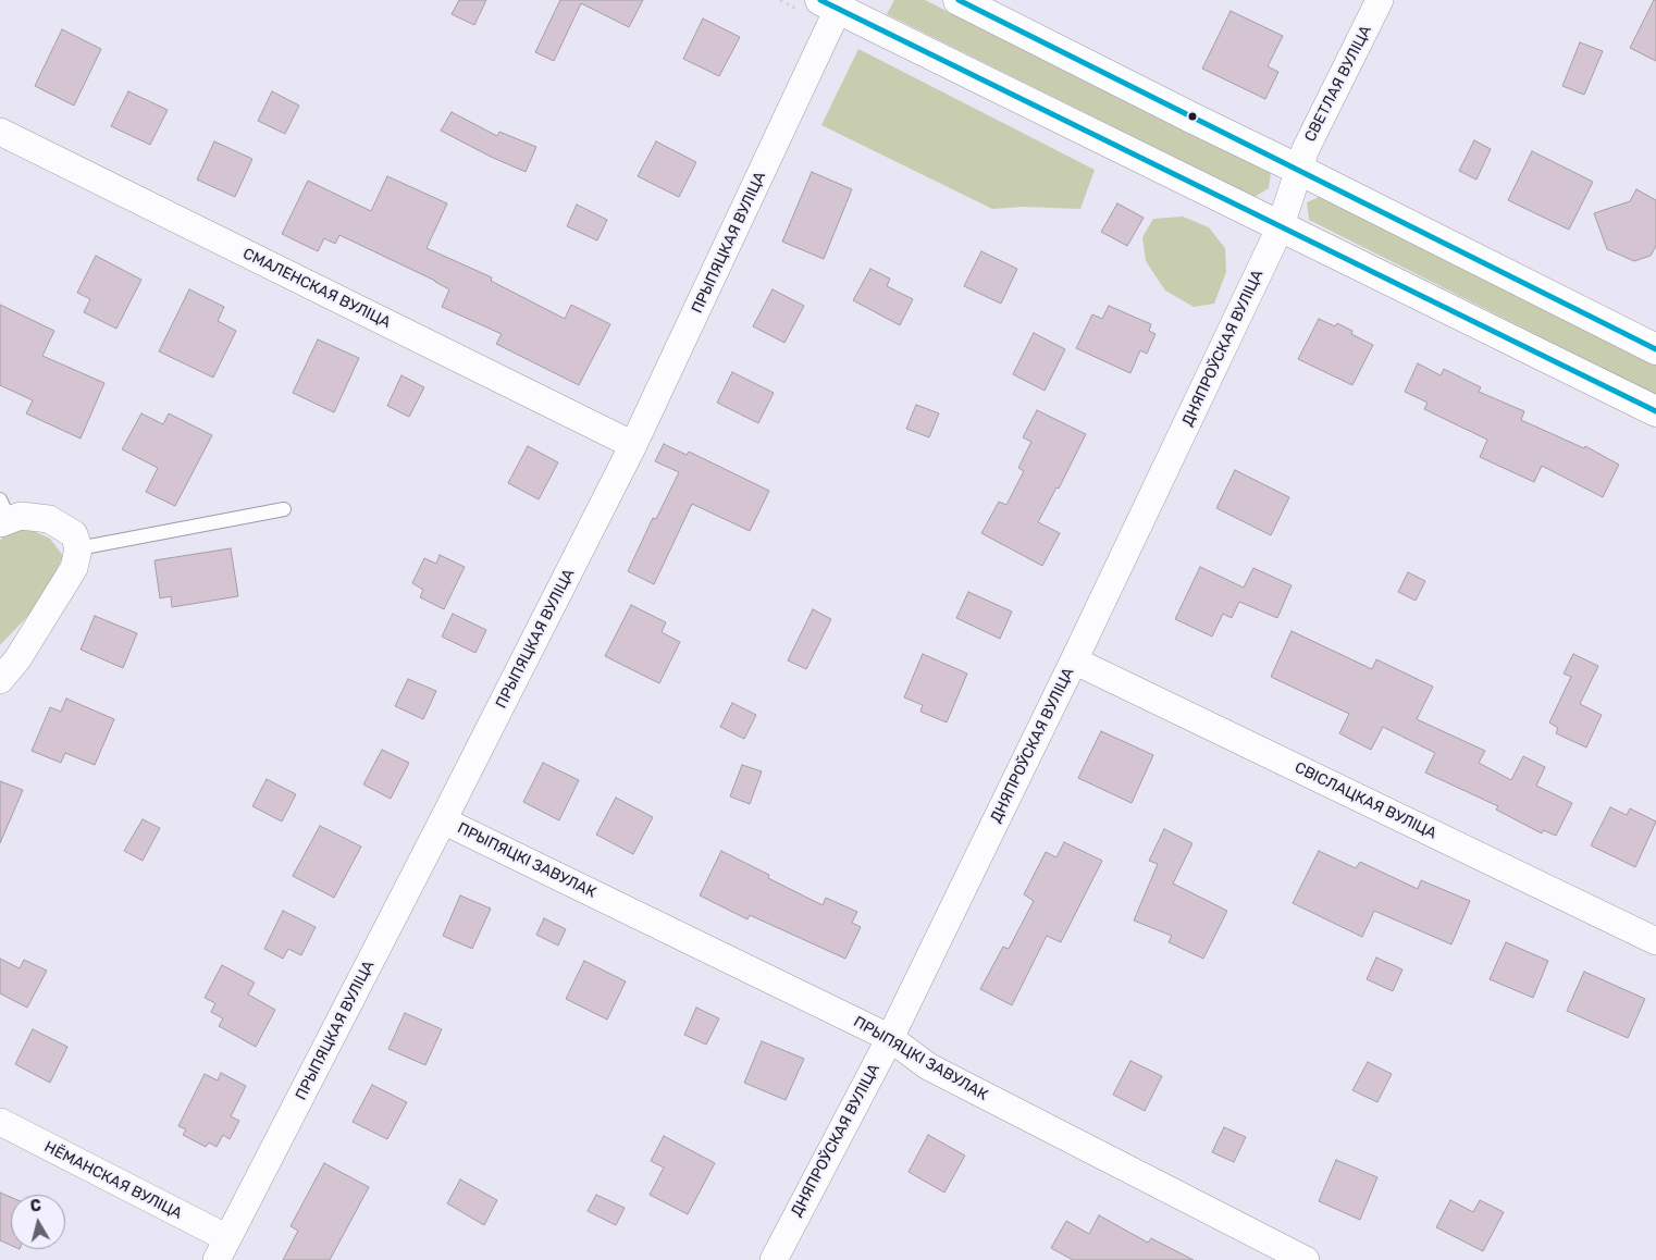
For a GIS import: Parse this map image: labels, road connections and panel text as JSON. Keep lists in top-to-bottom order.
{
  "streets": {
    "street": [
      "СВЕТЛАЯ ВУЛІЦА",
      "ПРЫПЯЦКАЯ ВУЛІЦА",
      "СМАЛЕНСКАЯ ВУЛІЦА",
      "ДНЯПРОЎСКАЯ ВУЛІЦА",
      "СВІСЛАЦКАЯ ВУЛІЦА",
      "ПРЫПЯЦКІ ЗАВУЛАК",
      "НЁМАНСКАЯ ВУЛІЦА"
    ]
  },
  "crossings": [
    ["СВЕТЛАЯ ВУЛІЦА", "ДНЯПРОЎСКАЯ ВУЛІЦА"],
    ["ПРЫПЯЦКАЯ ВУЛІЦА", "СМАЛЕНСКАЯ ВУЛІЦА"],
    ["ПРЫПЯЦКАЯ ВУЛІЦА", "ПРЫПЯЦКІ ЗАВУЛАК"],
    ["ПРЫПЯЦКАЯ ВУЛІЦА", "НЁМАНСКАЯ ВУЛІЦА"],
    ["ДНЯПРОЎСКАЯ ВУЛІЦА", "СВІСЛАЦКАЯ ВУЛІЦА"],
    ["ДНЯПРОЎСКАЯ ВУЛІЦА", "ПРЫПЯЦКІ ЗАВУЛАК"]
  ],
  "north": "top"
}
